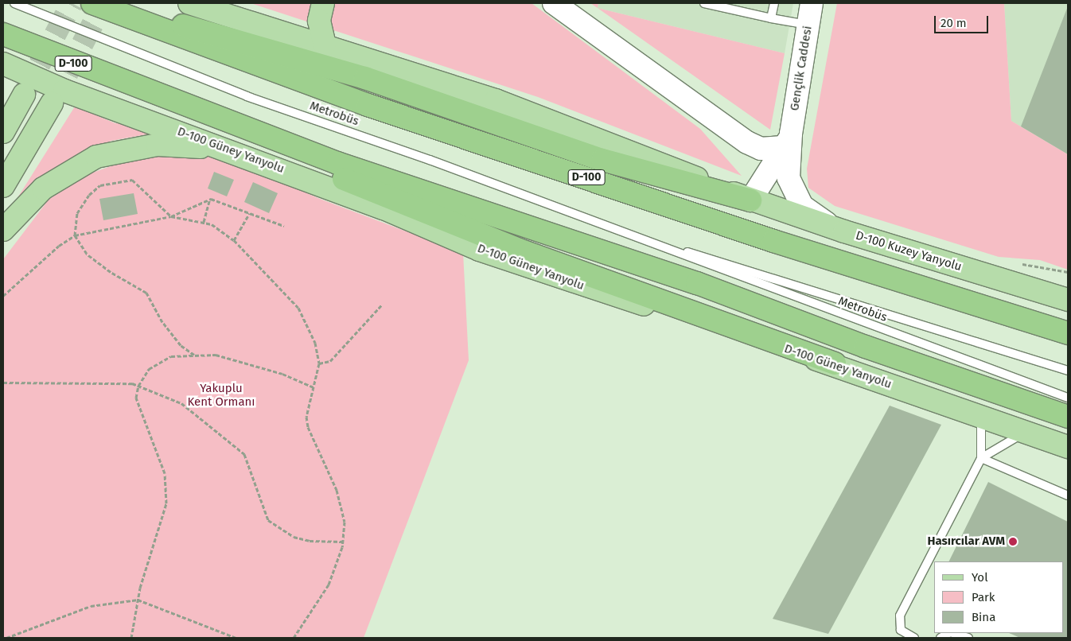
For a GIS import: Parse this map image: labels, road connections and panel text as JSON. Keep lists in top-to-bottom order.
{
  "streets": {
    "highway": ["D-100"],
    "main road": ["Gençlik Caddesi", "D-100 Güney Yanyolu", "D-100 Kuzey Yanyolu"],
    "lane": ["Metrobüs"]
  },
  "crossings": [
    ["Gençlik Caddesi", "D-100 Kuzey Yanyolu"]
  ],
  "parks": ["Yakuplu Kent Ormanı"],
  "places": ["Hasırcılar AVM"],
  "legend": ["Yol", "Park", "Bina"],
  "scale_bar": "20 m"
}
